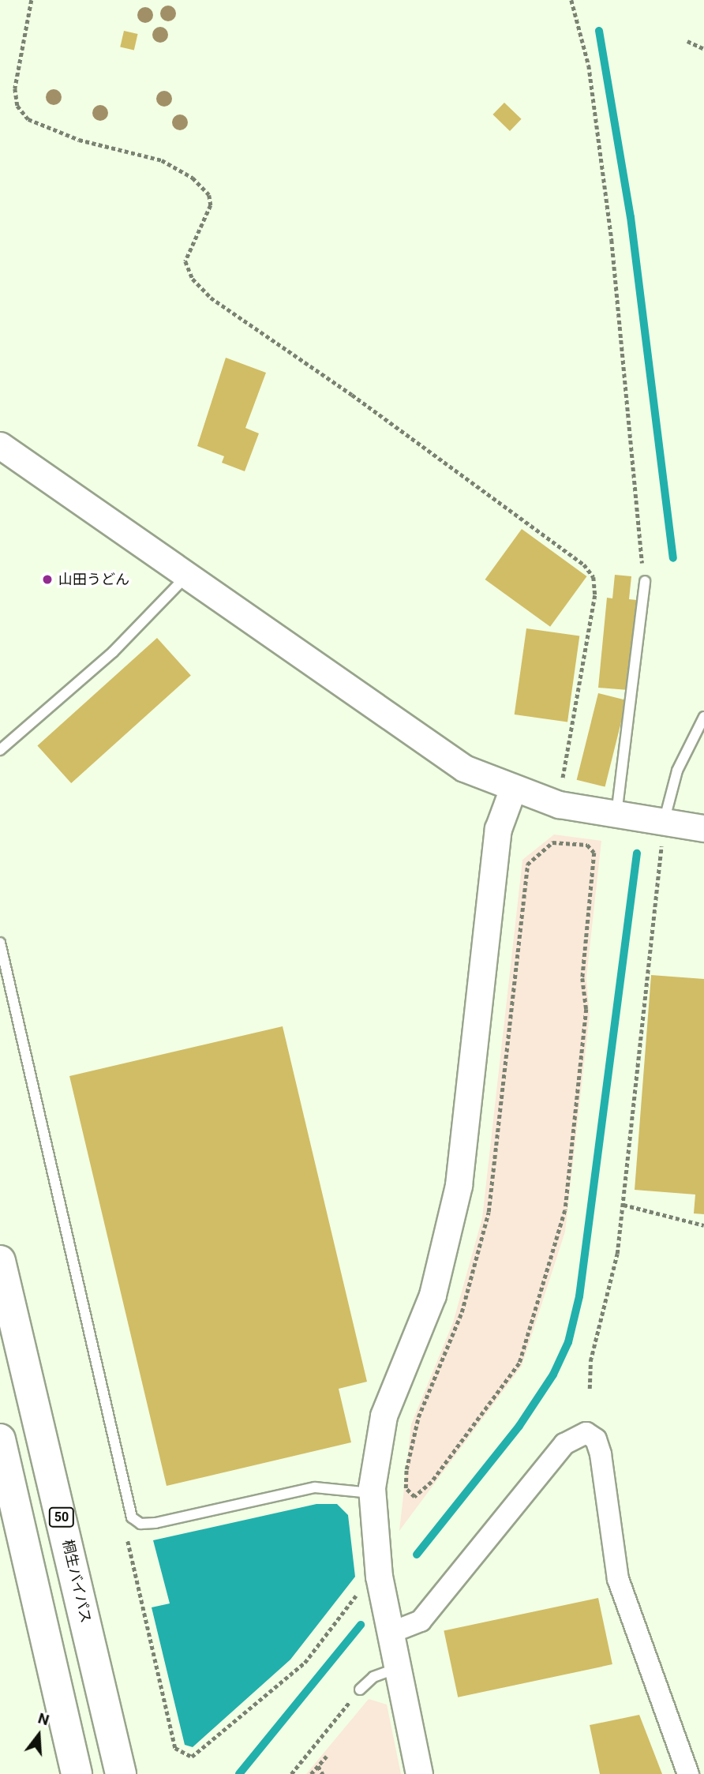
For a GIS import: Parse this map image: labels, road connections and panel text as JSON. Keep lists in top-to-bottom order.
{
  "streets": {
    "highway": ["50", "桐生バイパス"]
  },
  "places": ["山田うどん"],
  "north": "top"
}
